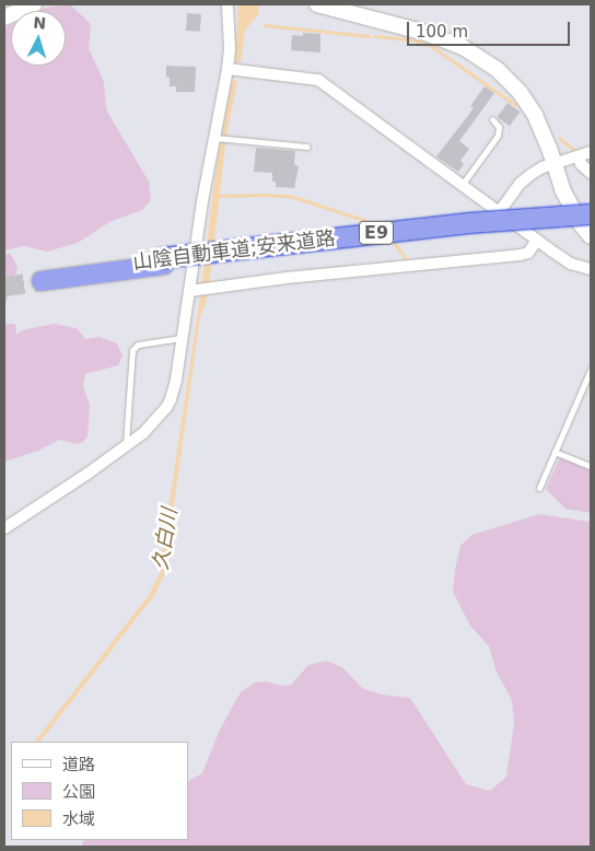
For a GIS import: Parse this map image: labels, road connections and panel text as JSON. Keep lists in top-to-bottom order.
{
  "streets": {
    "highway": ["E9", "山陰自動車道;安来道路"]
  },
  "water": ["久白川"],
  "legend": ["道路", "公園", "水域"],
  "scale_bar": "100 m",
  "north": "top"
}
